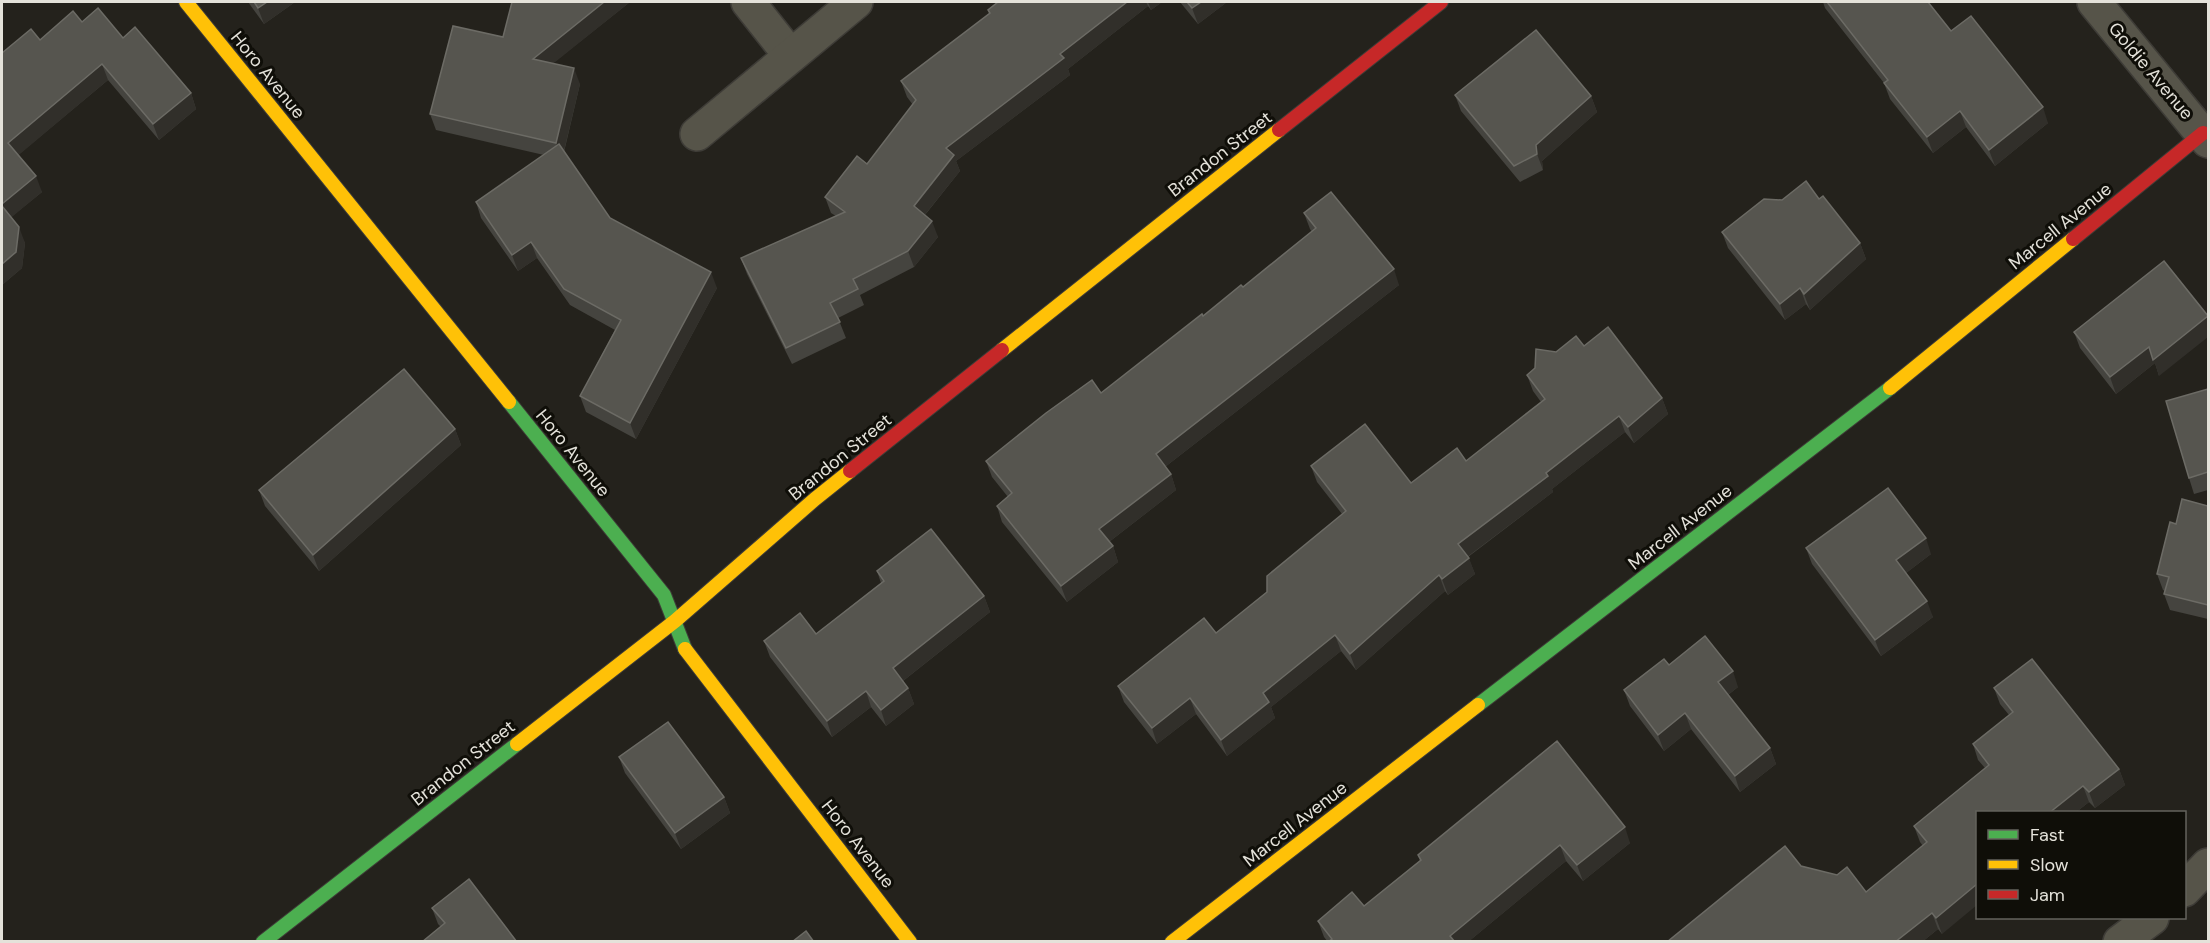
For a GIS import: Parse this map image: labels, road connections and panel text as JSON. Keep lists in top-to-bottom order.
{
  "streets": {
    "street": [
      "Goldie Avenue",
      "Horo Avenue",
      "Brandon Street",
      "Marcell Avenue"
    ]
  },
  "crossings": [
    ["Goldie Avenue", "Marcell Avenue"],
    ["Horo Avenue", "Brandon Street"]
  ],
  "legend": ["Fast", "Slow", "Jam"]
}
